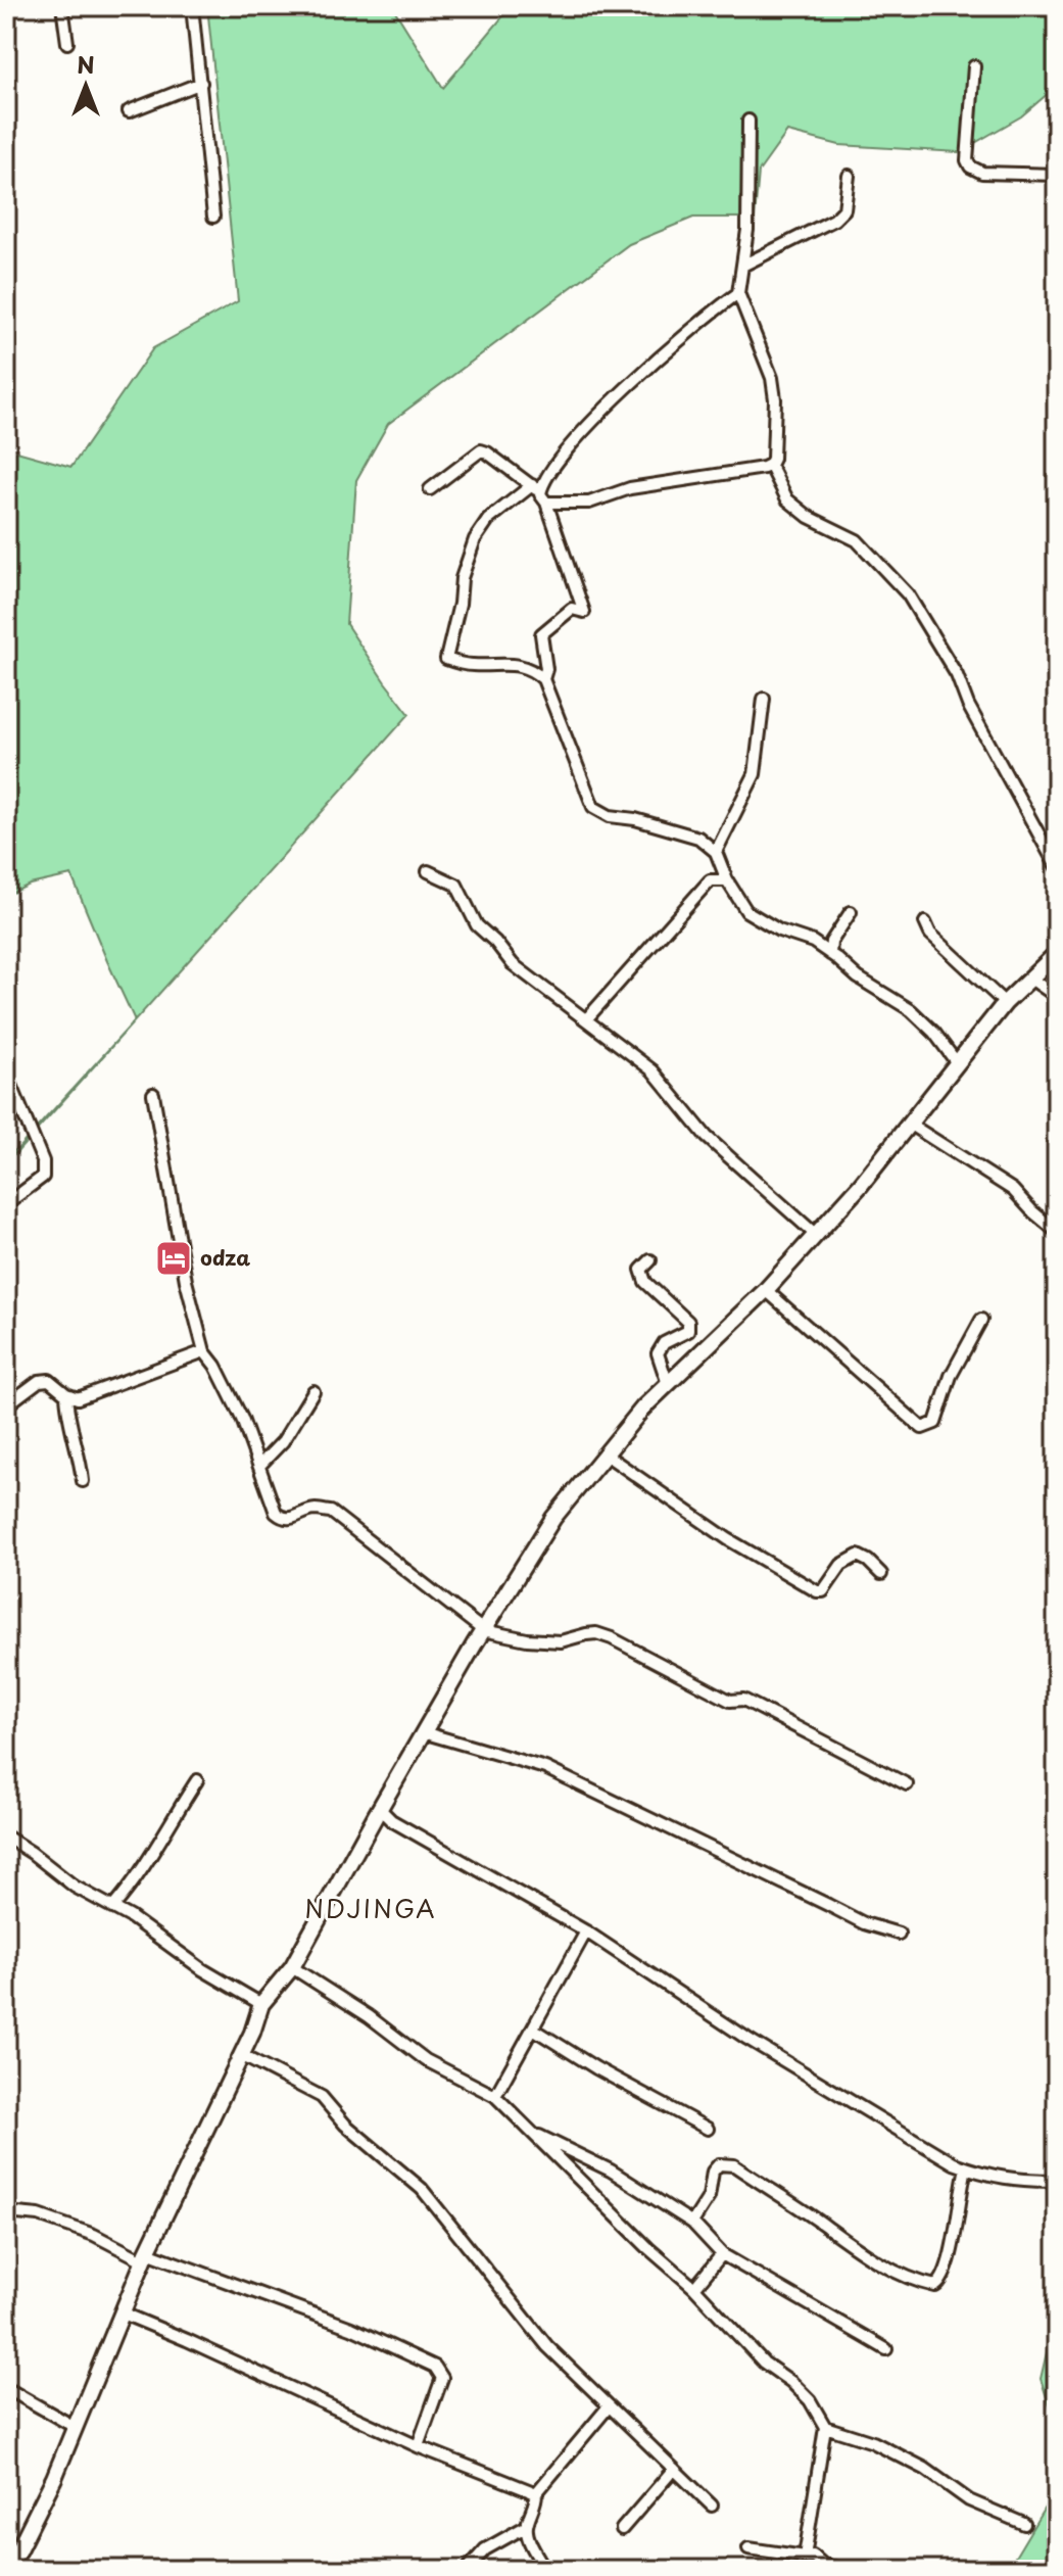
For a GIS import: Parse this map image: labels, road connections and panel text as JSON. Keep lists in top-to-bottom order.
{
  "districts": ["NDJINGA"],
  "places": {
    "hotel": ["odza"]
  },
  "north": "top"
}
